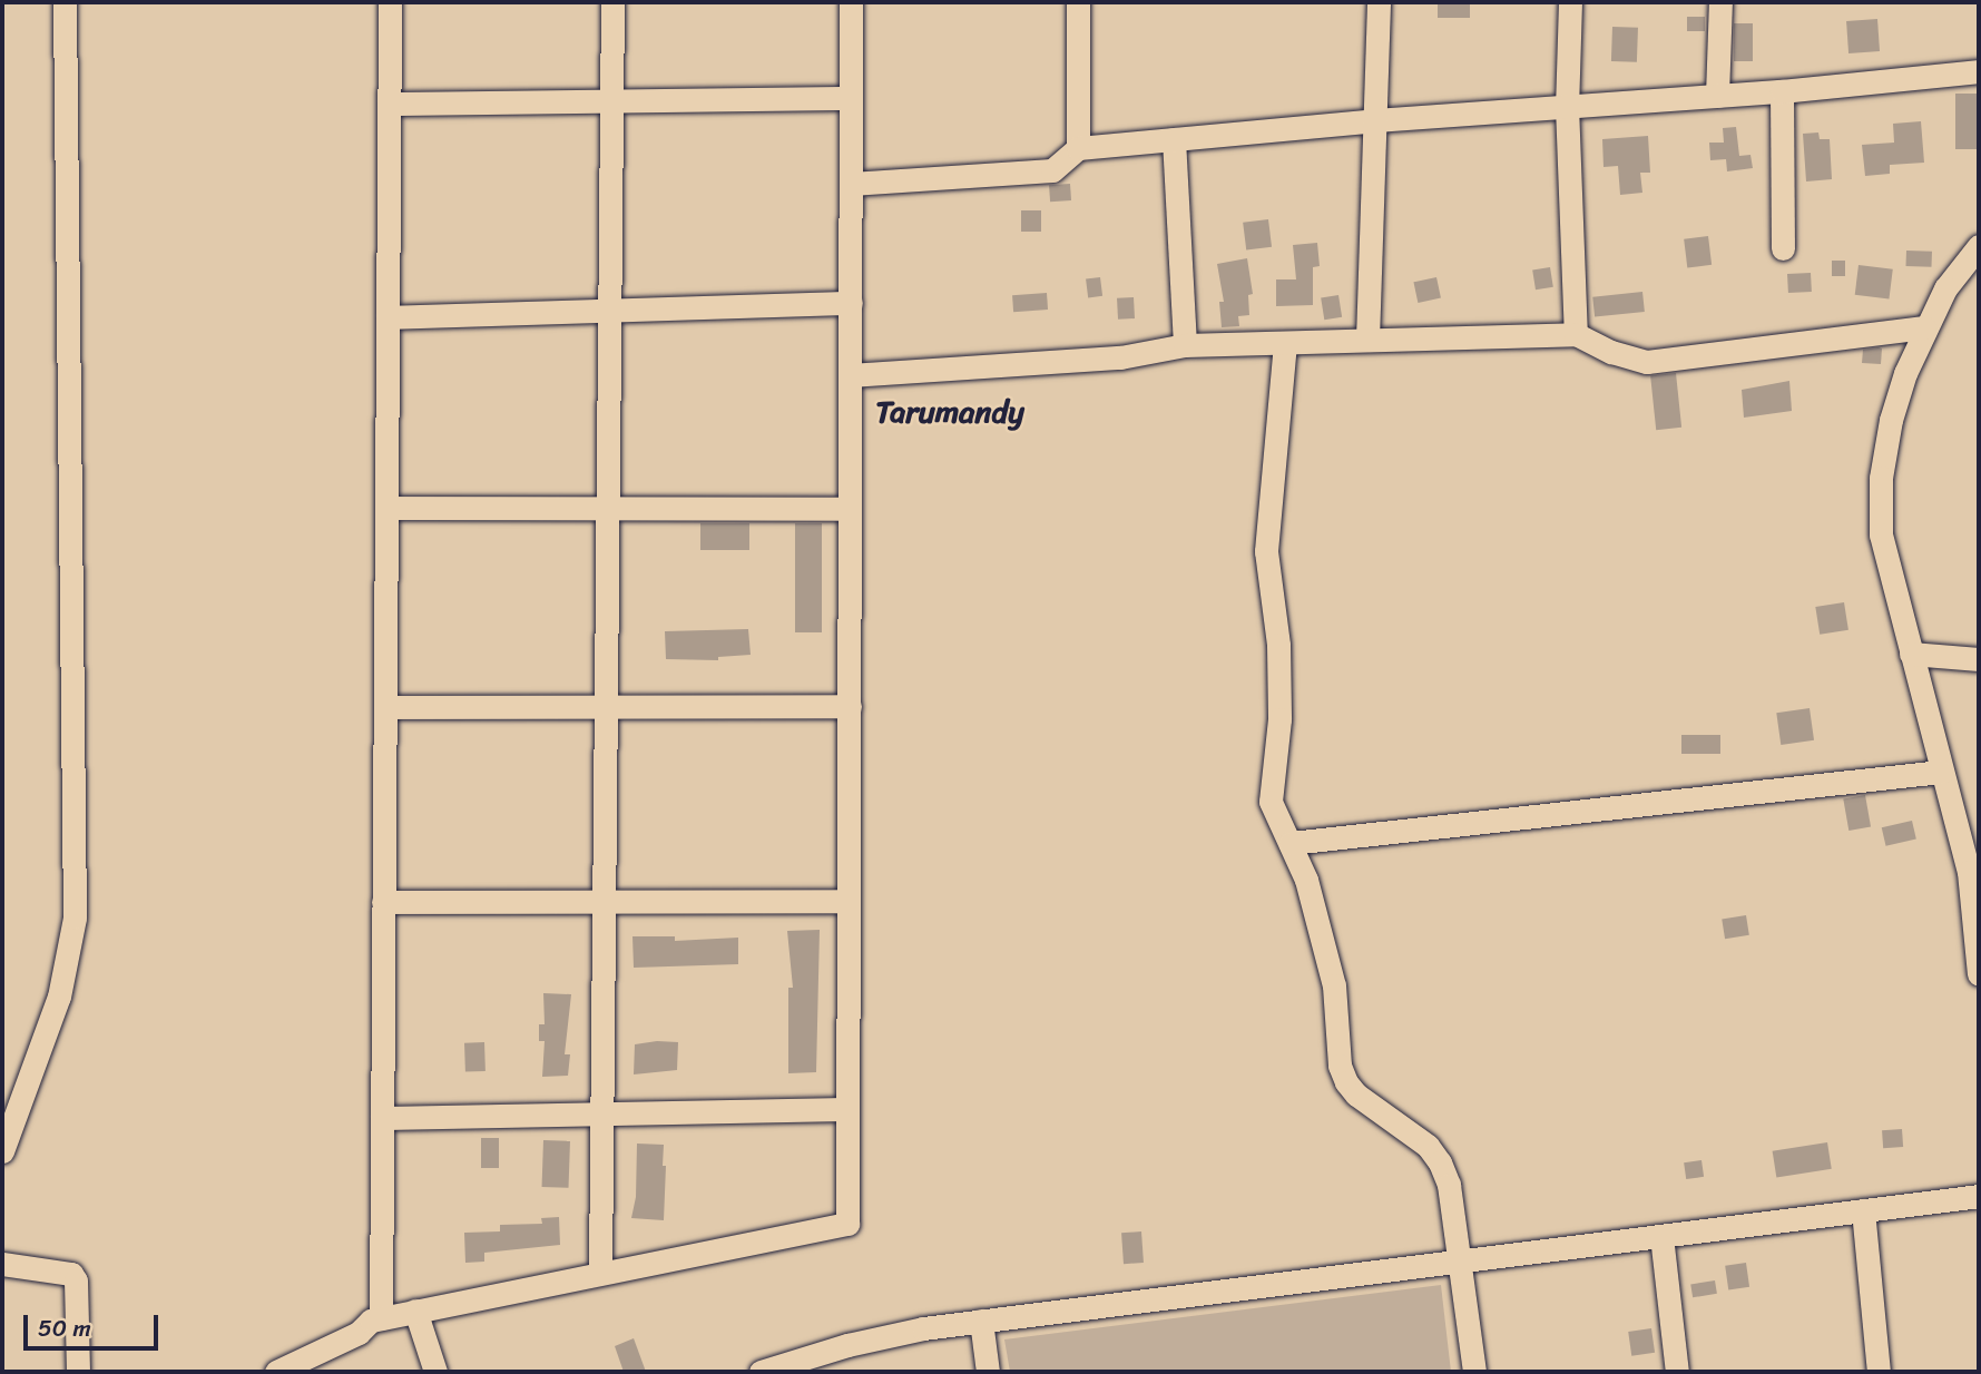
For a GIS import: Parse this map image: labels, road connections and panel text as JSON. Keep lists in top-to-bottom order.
{
  "districts": ["Tarumandy"],
  "scale_bar": "50 m"
}
